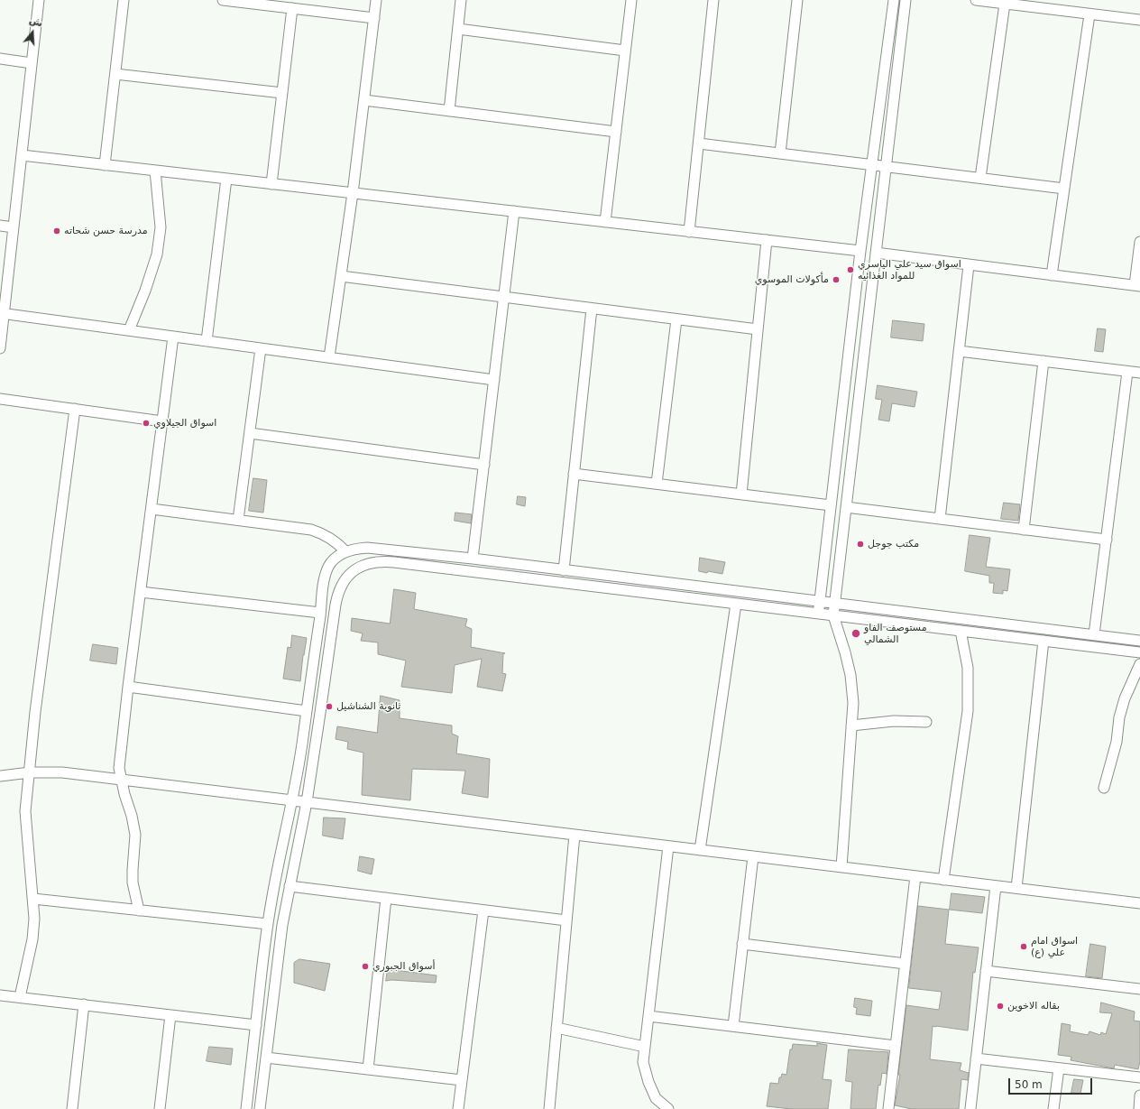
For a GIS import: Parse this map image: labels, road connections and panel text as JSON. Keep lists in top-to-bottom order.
{
  "places": [
    "مدرسة حسن شحاته",
    "اسواق سيد علي الياسري للمواد الغذائيه",
    "مأكولات الموسوي",
    "اسواق الجيلاوي",
    "مكتب جوجل",
    "مستوصف الفاو الشمالي",
    "ثانوية الشناشيل",
    "اسواق امام علي (ع)",
    "أسواق الجبوري",
    "بقاله الاخوين"
  ],
  "scale_bar": "50 m",
  "north": "top"
}
